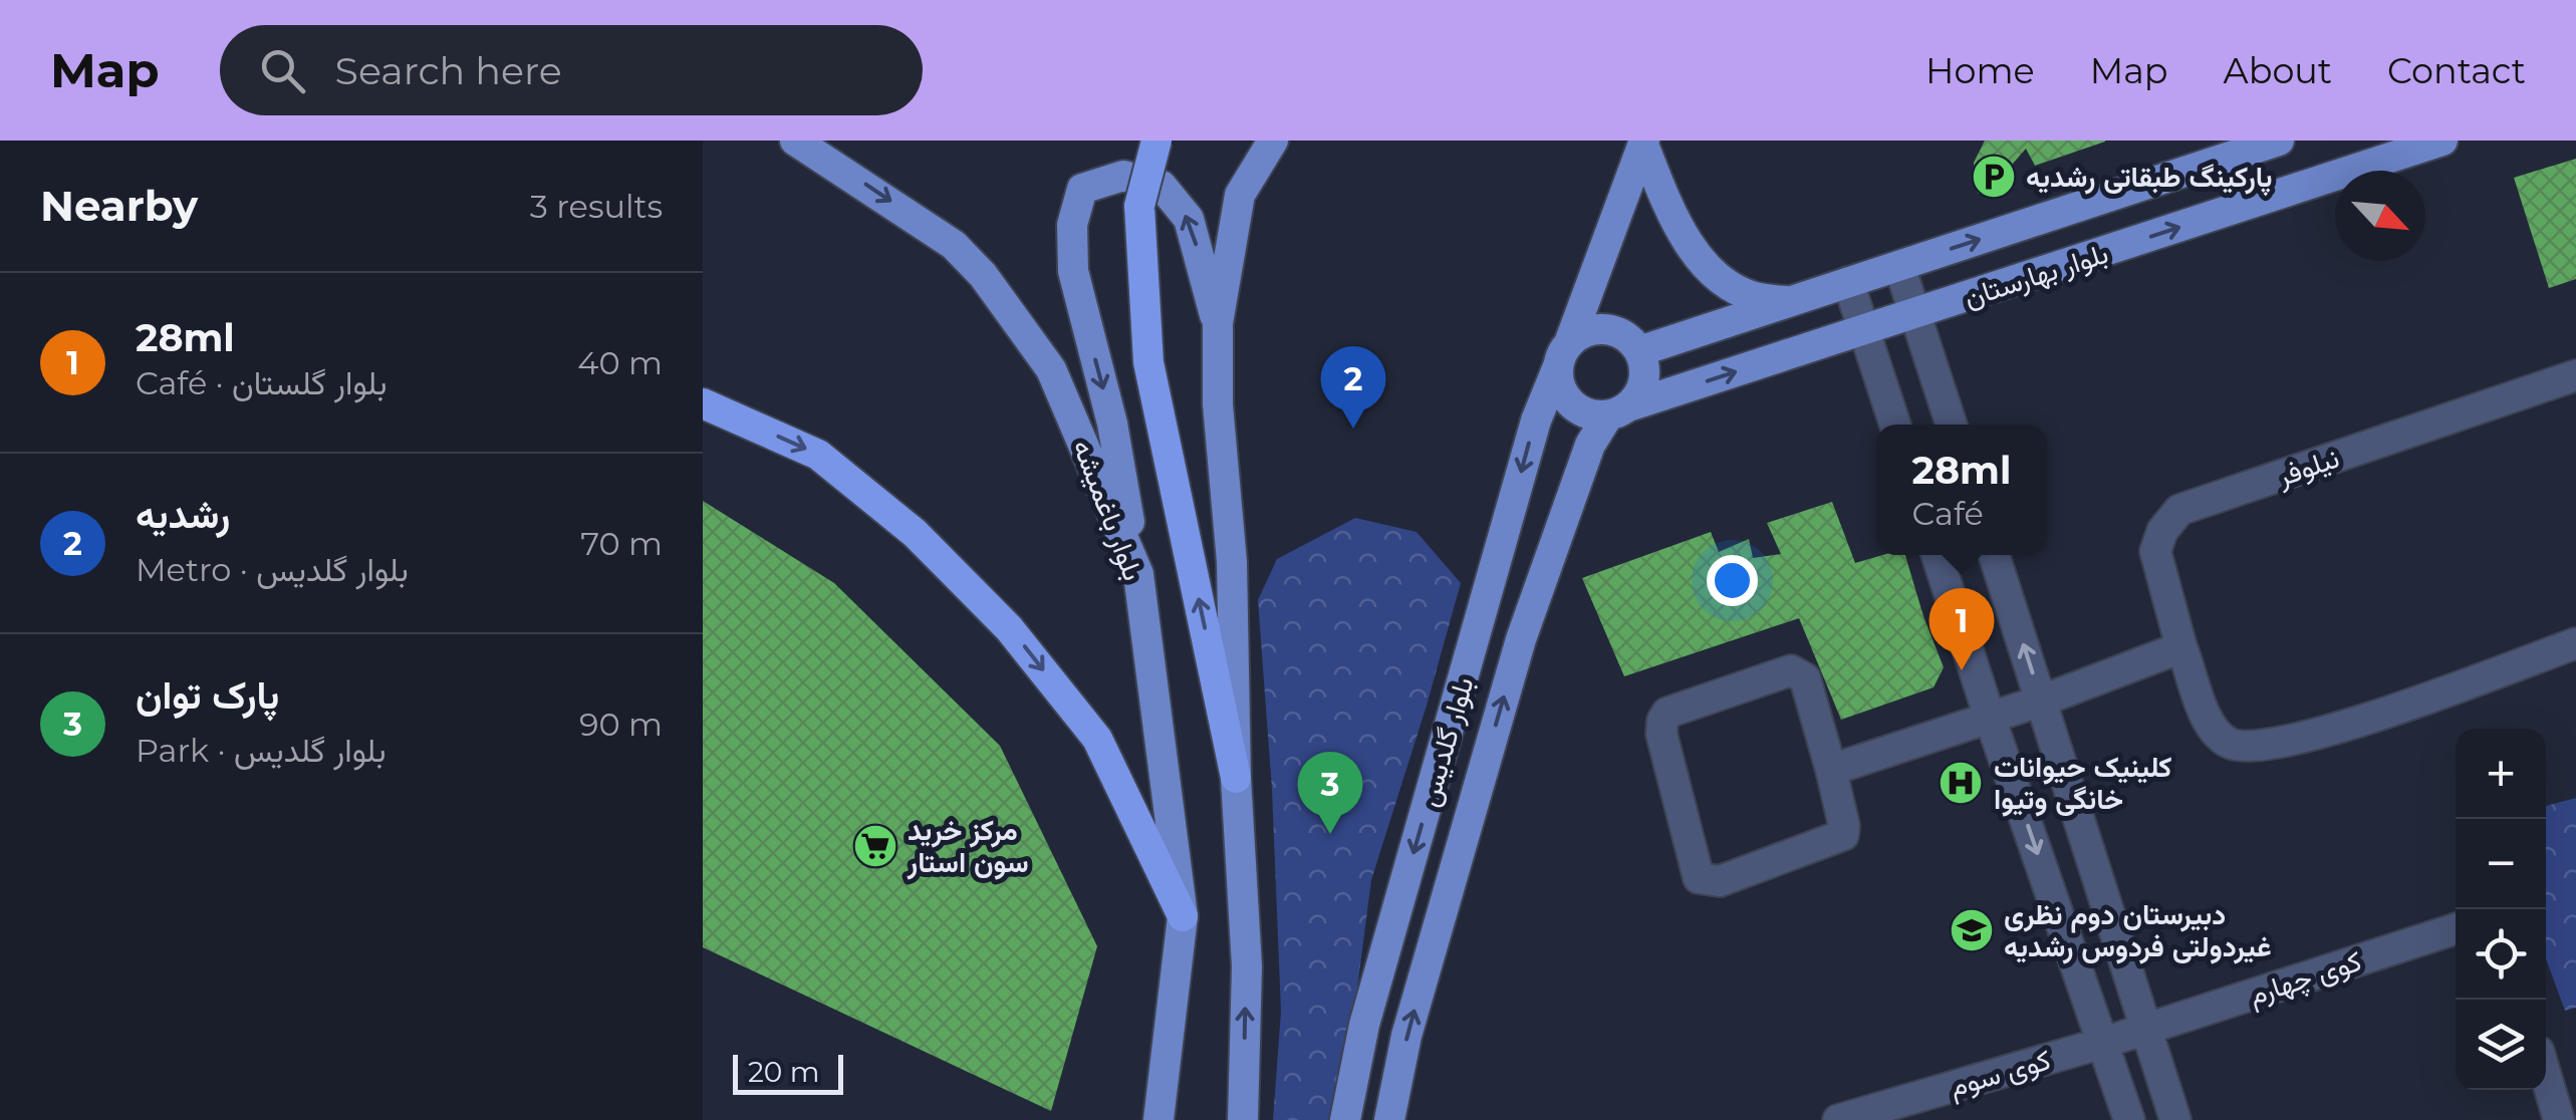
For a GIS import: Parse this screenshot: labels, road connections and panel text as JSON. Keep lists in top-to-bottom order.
{
  "streets": {
    "main road": ["بلوار بهارستان", "بلوار باغمیشه", "بلوار گلدیس"],
    "street": ["نیلوفر", "کوی چهارم", "کوی سوم"]
  },
  "crossings": [
    ["بلوار بهارستان", "بلوار گلدیس"],
    ["کوی چهارم", "کوی سوم"]
  ],
  "one_way": ["بلوار بهارستان", "بلوار باغمیشه"],
  "places": {
    "parking": ["پارکینگ طبقاتی رشدیه"],
    "hospital": ["کلینیک حیوانات خانگی وتیوا"],
    "supermarket": ["مرکز خرید سون استار"],
    "school or university": ["دبیرستان دوم نظری غیردولتی فردوس رشدیه"]
  },
  "scale_bar": "20 m",
  "north": "bottom right",
  "page": {
    "header": "Map",
    "search": "Search here",
    "nav": [
      "Home",
      "Map",
      "About",
      "Contact"
    ],
    "heading": ["Nearby", "3 results"],
    "list": [
      {
        "mark": "1",
        "name": "28ml",
        "note": "Café · بلوار گلستان",
        "value": "40 m"
      },
      {
        "mark": "2",
        "name": "رشدیه",
        "note": "Metro · بلوار گلدیس",
        "value": "70 m"
      },
      {
        "mark": "3",
        "name": "پارک توان",
        "note": "Park · بلوار گلدیس",
        "value": "90 m"
      }
    ],
    "pins": ["2", "1", "3"],
    "popup": ["28ml", "Café"],
    "map_buttons": ["+", "−"],
    "scale": "20 m"
  }
}
